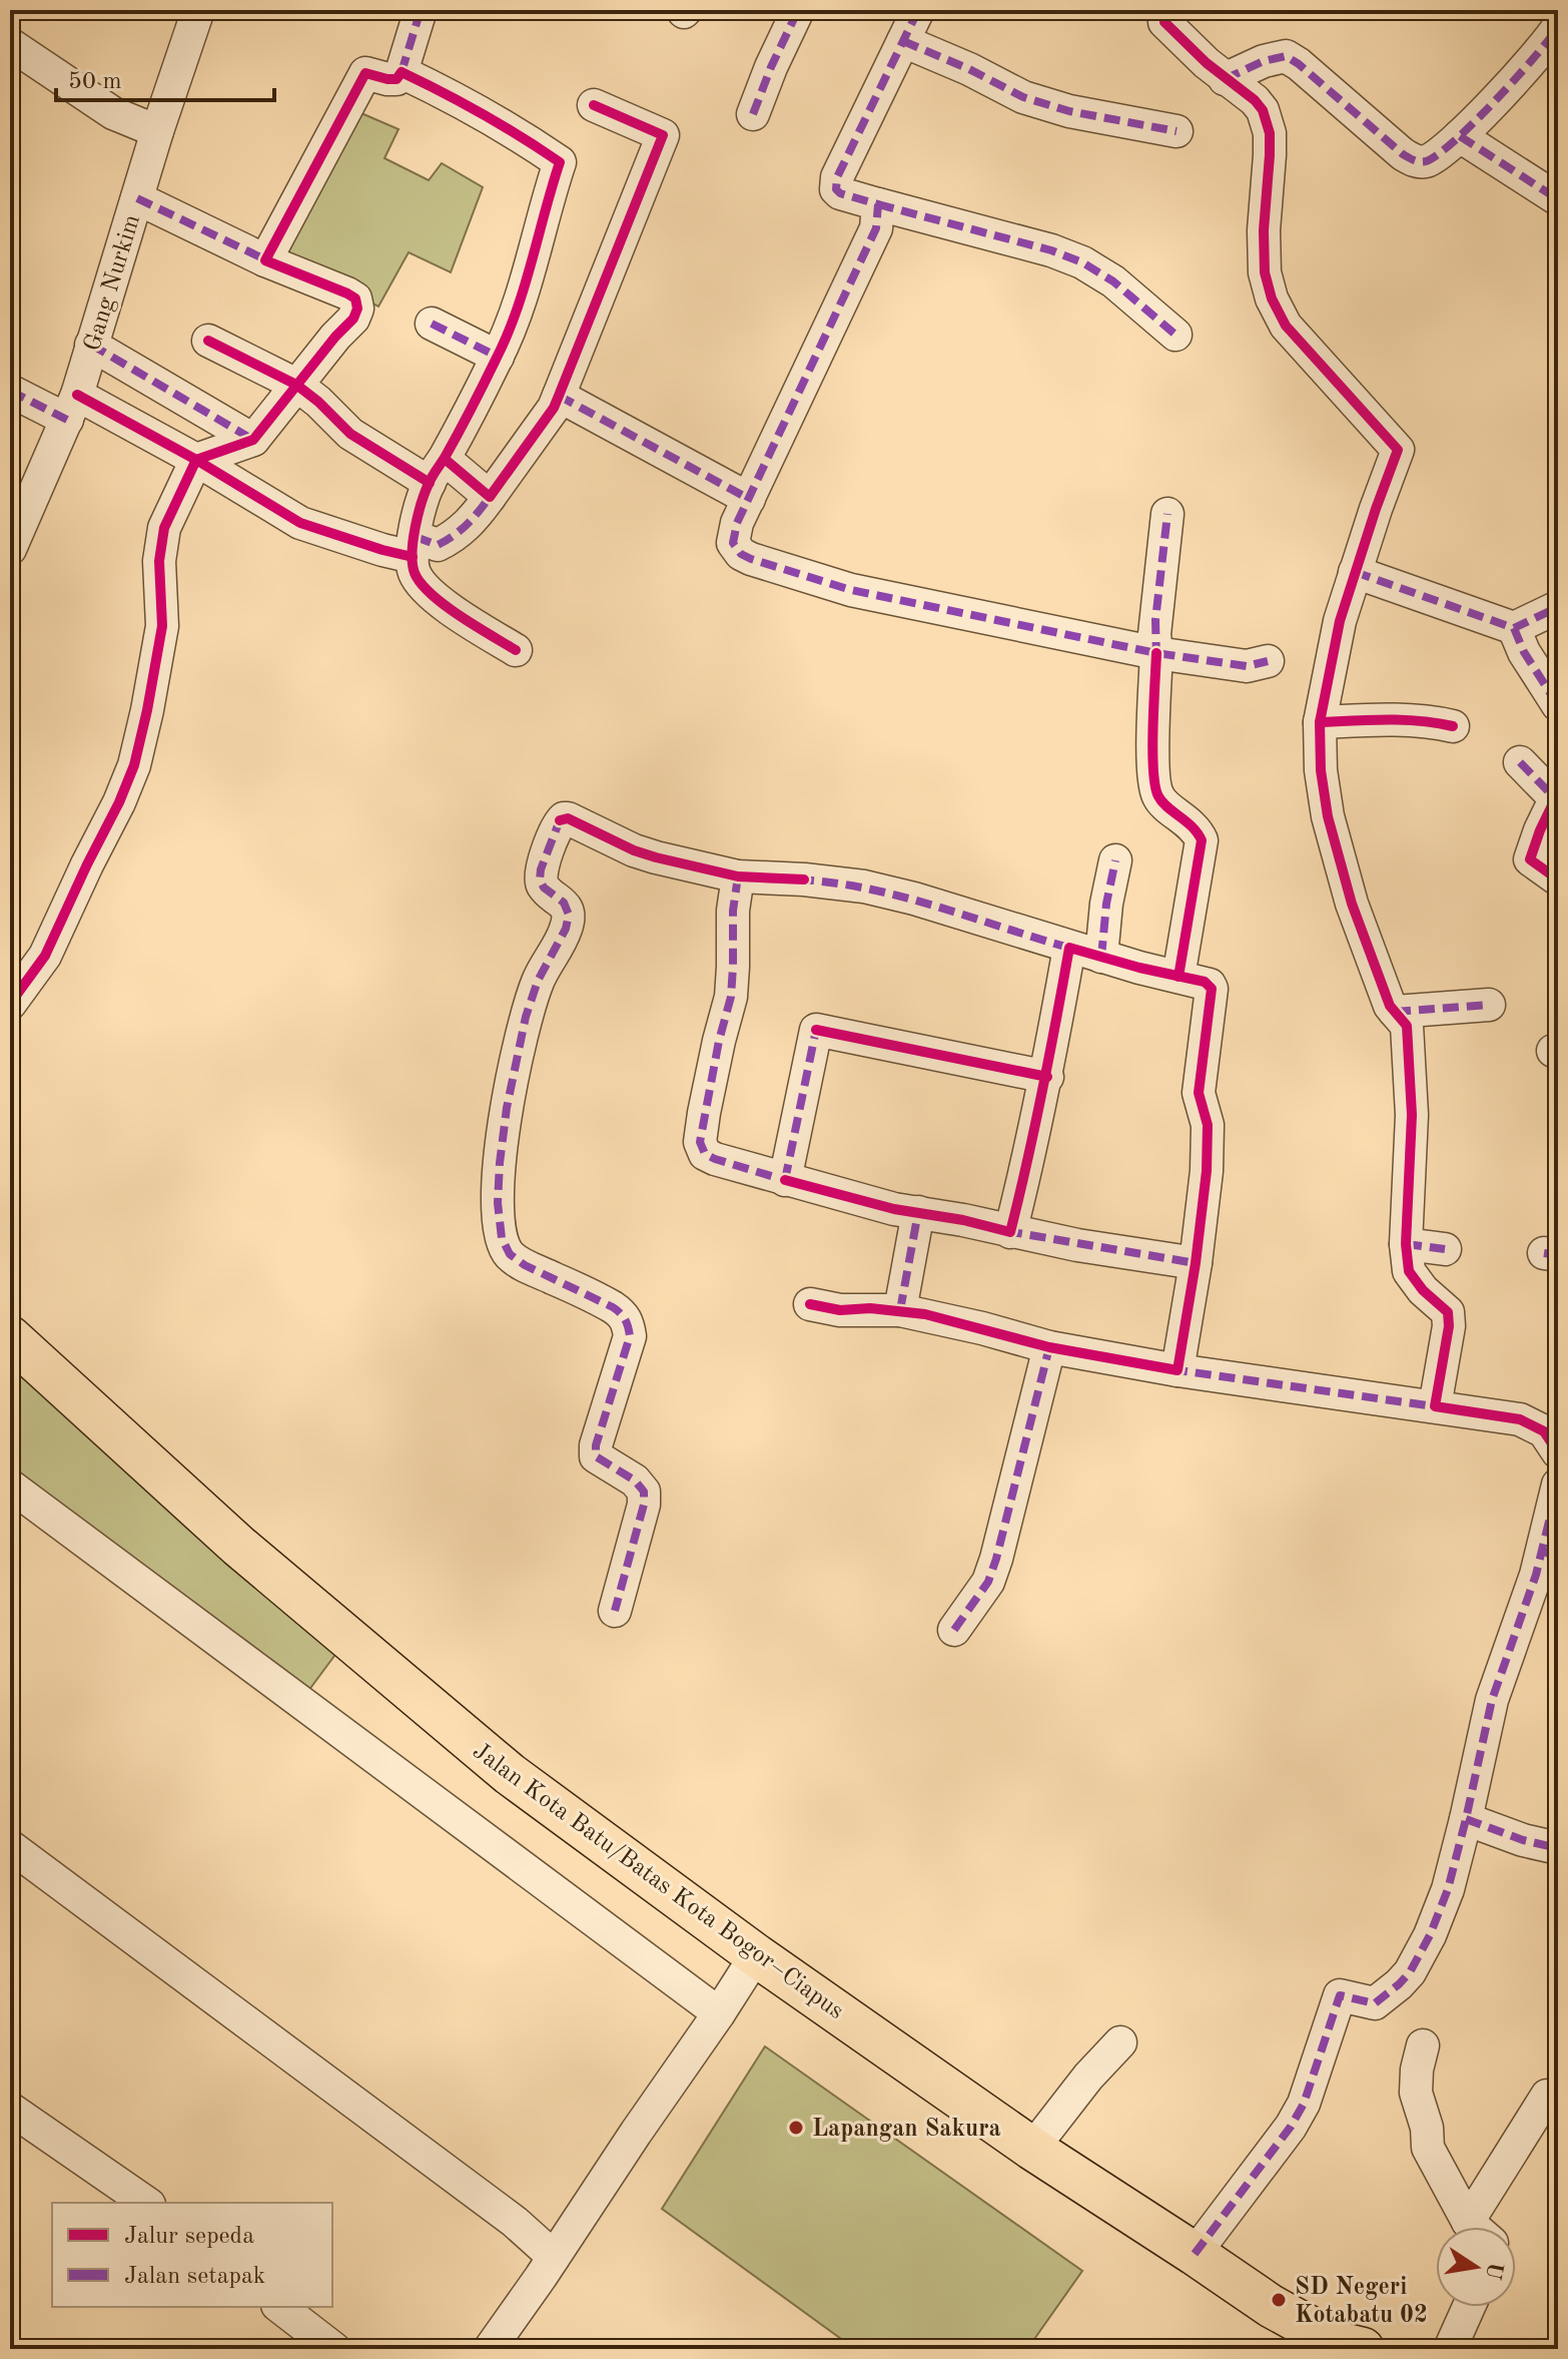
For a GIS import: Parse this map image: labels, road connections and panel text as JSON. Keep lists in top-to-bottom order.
{
  "streets": {
    "main road": ["Jalan Kota Batu/Batas Kota Bogor–Ciapus"],
    "street": ["Gang Nurkim"]
  },
  "places": ["Lapangan Sakura", "SD Negeri Kotabatu 02"],
  "legend": ["Jalur sepeda", "Jalan setapak"],
  "scale_bar": "50 m",
  "north": "right"
}
